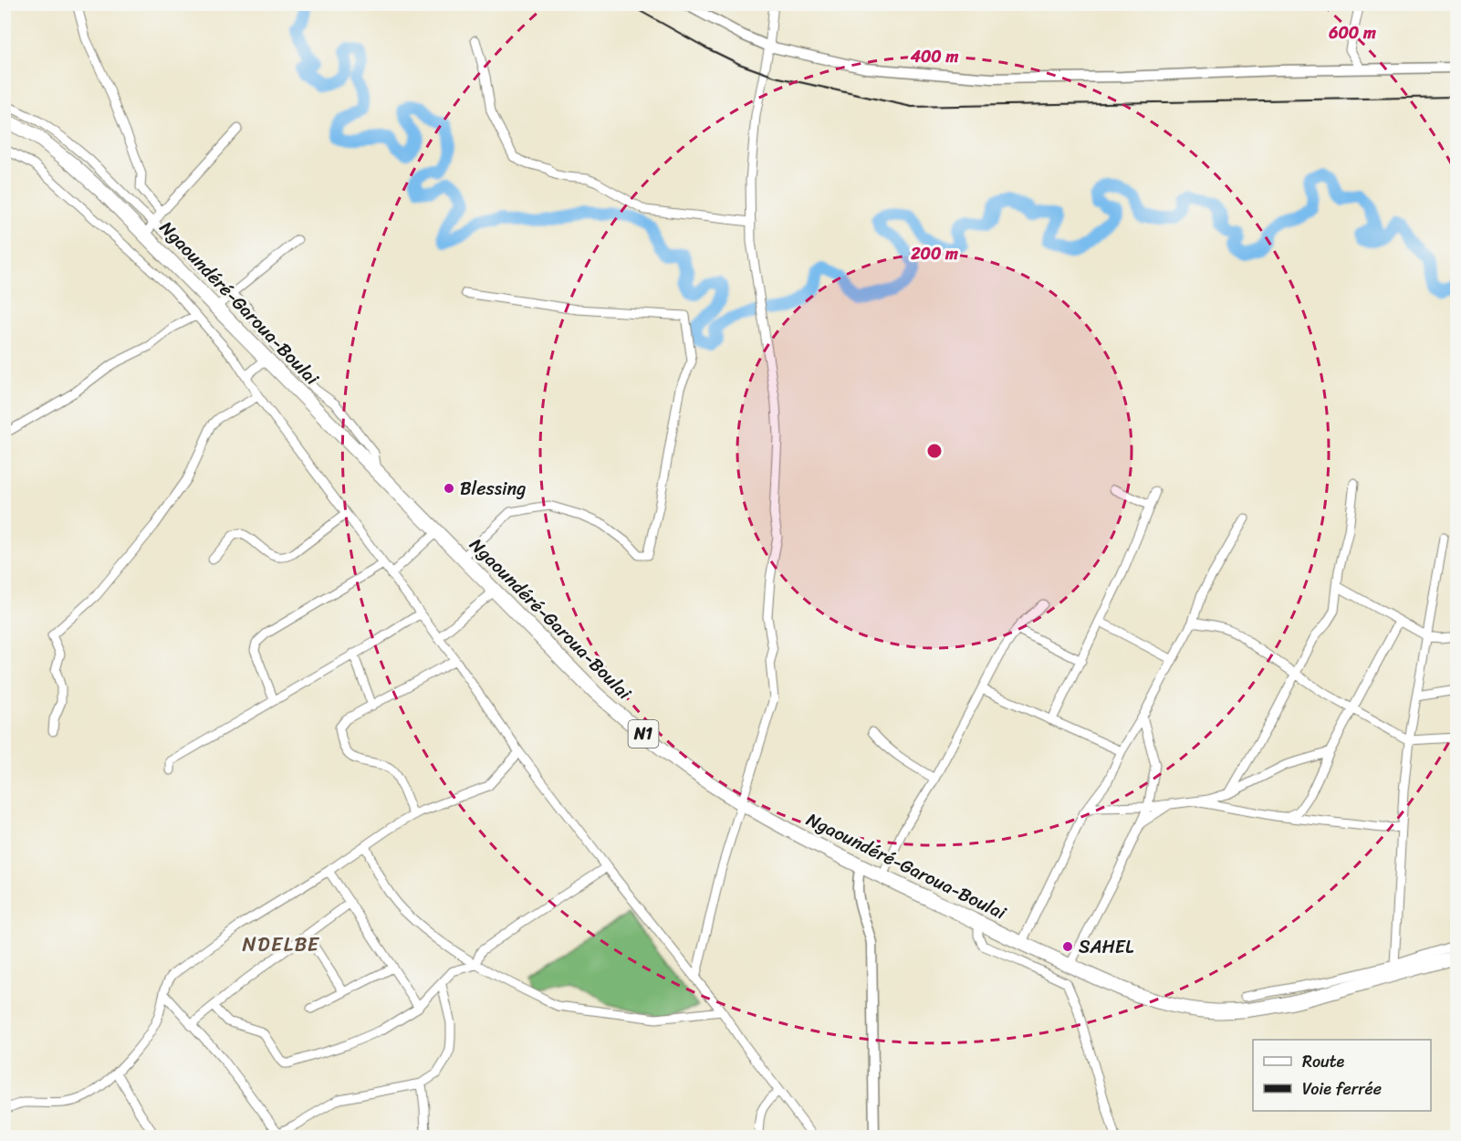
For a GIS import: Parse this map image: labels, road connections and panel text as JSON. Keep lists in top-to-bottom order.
{
  "streets": {
    "highway": ["Ngaoundéré-Garoua-Boulai", "N1"]
  },
  "districts": ["NDELBE"],
  "places": ["Blessing", "SAHEL"],
  "legend": ["Route", "Voie ferrée"],
  "rings": ["600 m", "400 m", "200 m"]
}
